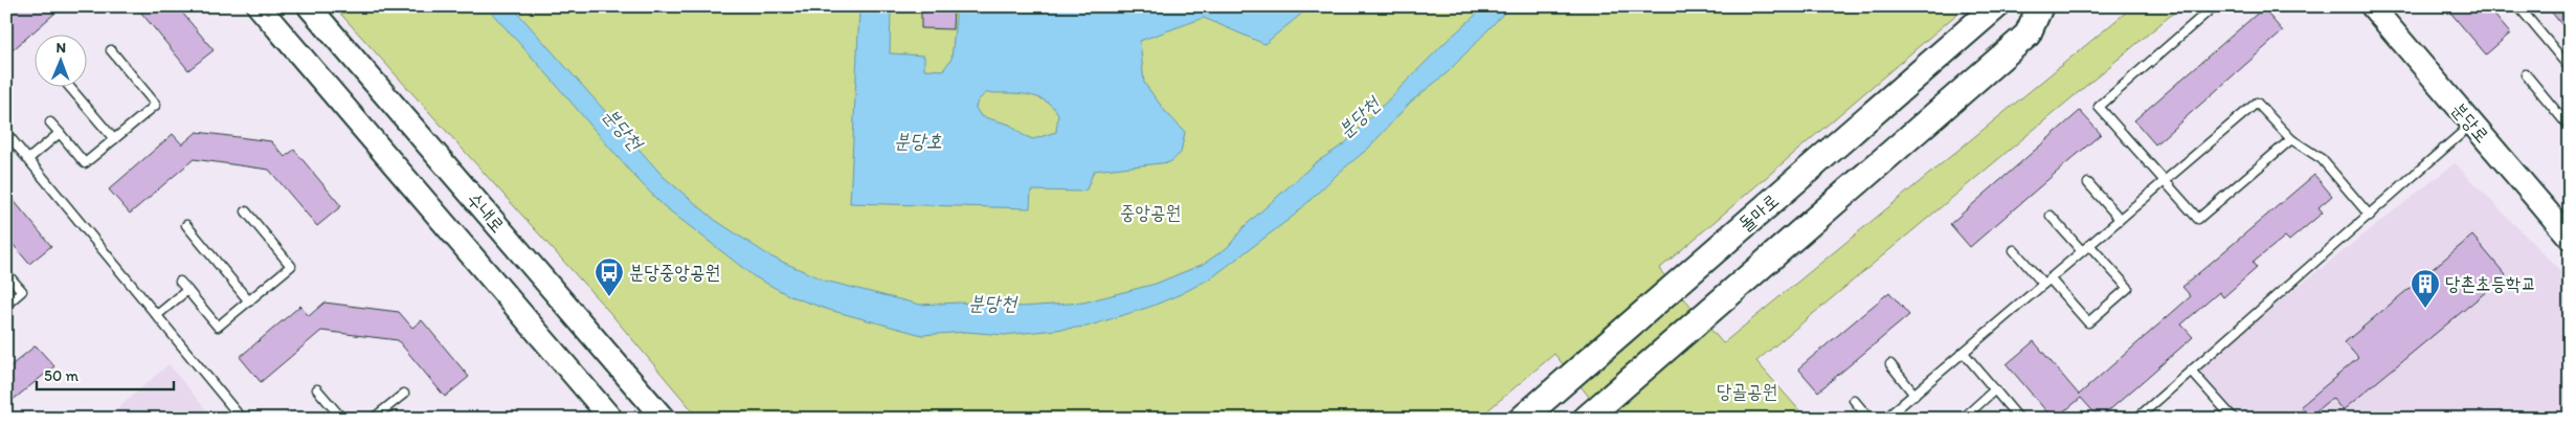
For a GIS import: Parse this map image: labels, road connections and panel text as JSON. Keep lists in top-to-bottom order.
{
  "streets": {
    "main road": ["분당로", "수내로", "돌마로"]
  },
  "water": ["분당천", "분당호"],
  "parks": ["중앙공원", "당골공원"],
  "places": {
    "bus stop": ["분당중앙공원"],
    "building": ["당촌초등학교"]
  },
  "scale_bar": "50 m",
  "north": "top"
}
